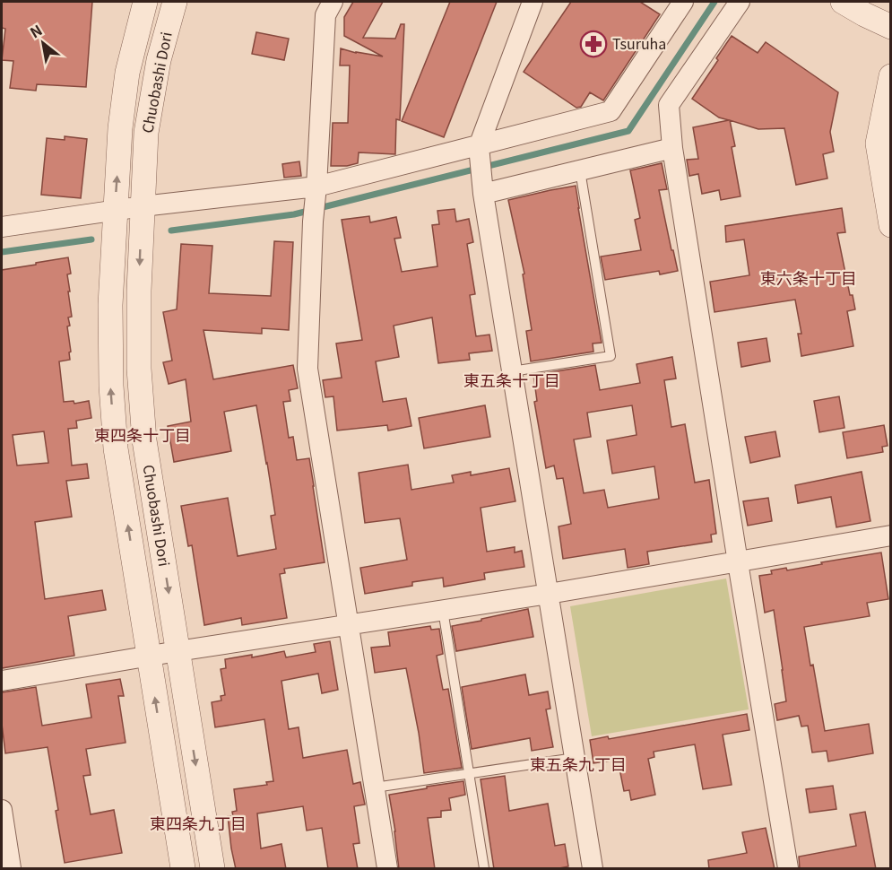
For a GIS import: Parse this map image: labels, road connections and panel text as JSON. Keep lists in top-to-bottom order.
{
  "streets": {
    "street": ["Chuobashi Dori"]
  },
  "districts": [
    "東六条十丁目",
    "東五条十丁目",
    "東四条十丁目",
    "東五条九丁目",
    "東四条九丁目"
  ],
  "places": {
    "pharmacy": ["Tsuruha"]
  },
  "north": "top left"
}
